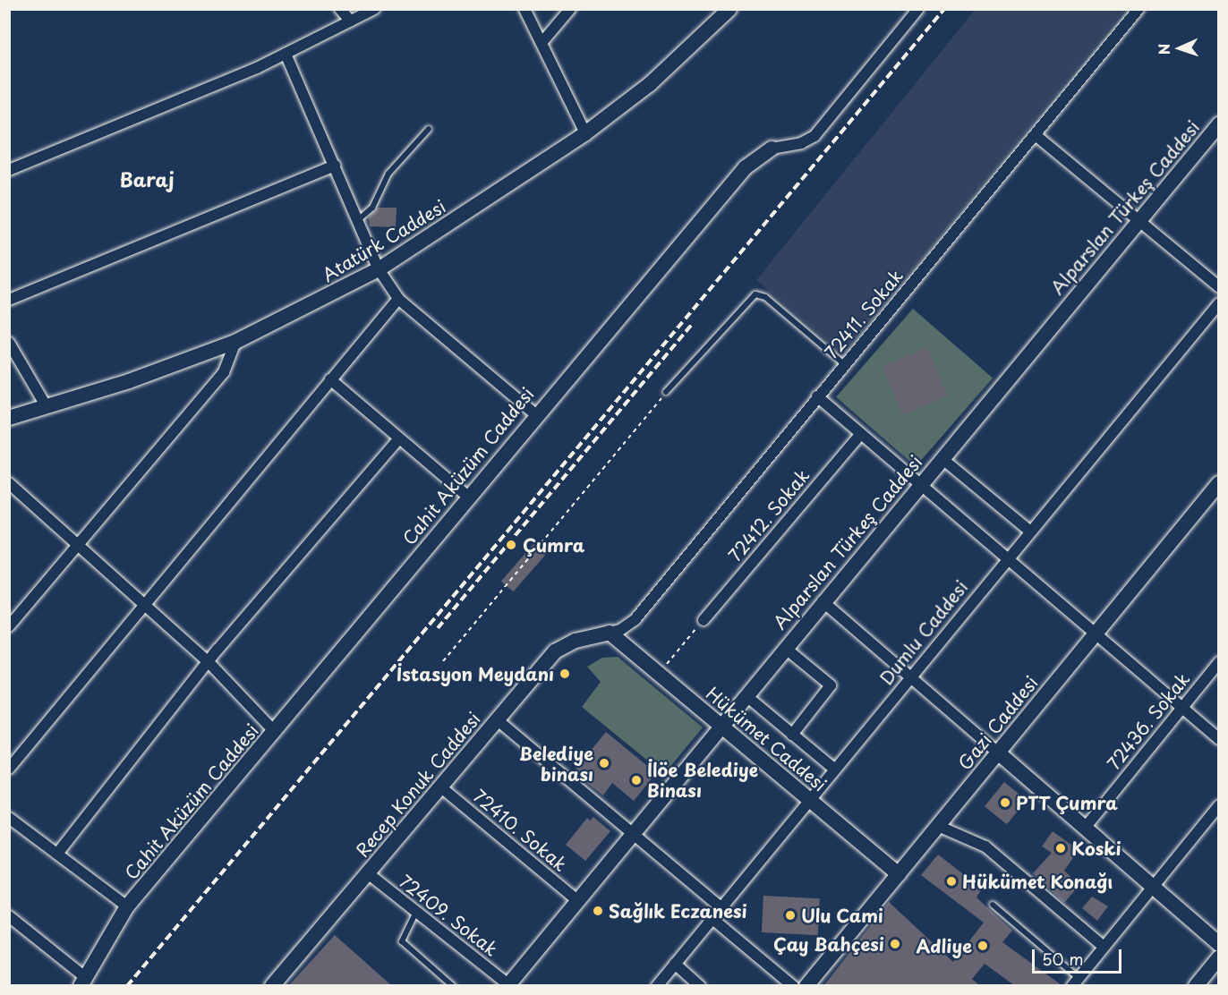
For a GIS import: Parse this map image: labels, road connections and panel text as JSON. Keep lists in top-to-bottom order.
{
  "streets": {
    "street": [
      "Alparslan Türkeş Caddesi",
      "Atatürk Caddesi",
      "72411. Sokak",
      "Cahit Aküzüm Caddesi",
      "72412. Sokak",
      "Dumlu Caddesi",
      "72436. Sokak",
      "Gazi Caddesi",
      "Hükümet Caddesi",
      "Recep Konuk Caddesi",
      "72410. Sokak",
      "72409. Sokak"
    ]
  },
  "crossings": [
    ["Alparslan Türkeş Caddesi", "Hükümet Caddesi"],
    ["Alparslan Türkeş Caddesi", "72410. Sokak"],
    ["Alparslan Türkeş Caddesi", "72409. Sokak"],
    ["72411. Sokak", "Hükümet Caddesi"],
    ["72411. Sokak", "Recep Konuk Caddesi"],
    ["Dumlu Caddesi", "Hükümet Caddesi"],
    ["Gazi Caddesi", "Hükümet Caddesi"],
    ["Hükümet Caddesi", "Recep Konuk Caddesi"],
    ["Recep Konuk Caddesi", "72410. Sokak"],
    ["Recep Konuk Caddesi", "72409. Sokak"]
  ],
  "districts": ["Baraj"],
  "places": [
    "Çumra",
    "İstasyon Meydanı",
    "Belediye binası",
    "İlöe Belediye Binası",
    "PTT Çumra",
    "Koski",
    "Hükümet Konağı",
    "Sağlık Eczanesi",
    "Ulu Cami",
    "Çay Bahçesi",
    "Adliye"
  ],
  "scale_bar": "50 m",
  "north": "left"
}
